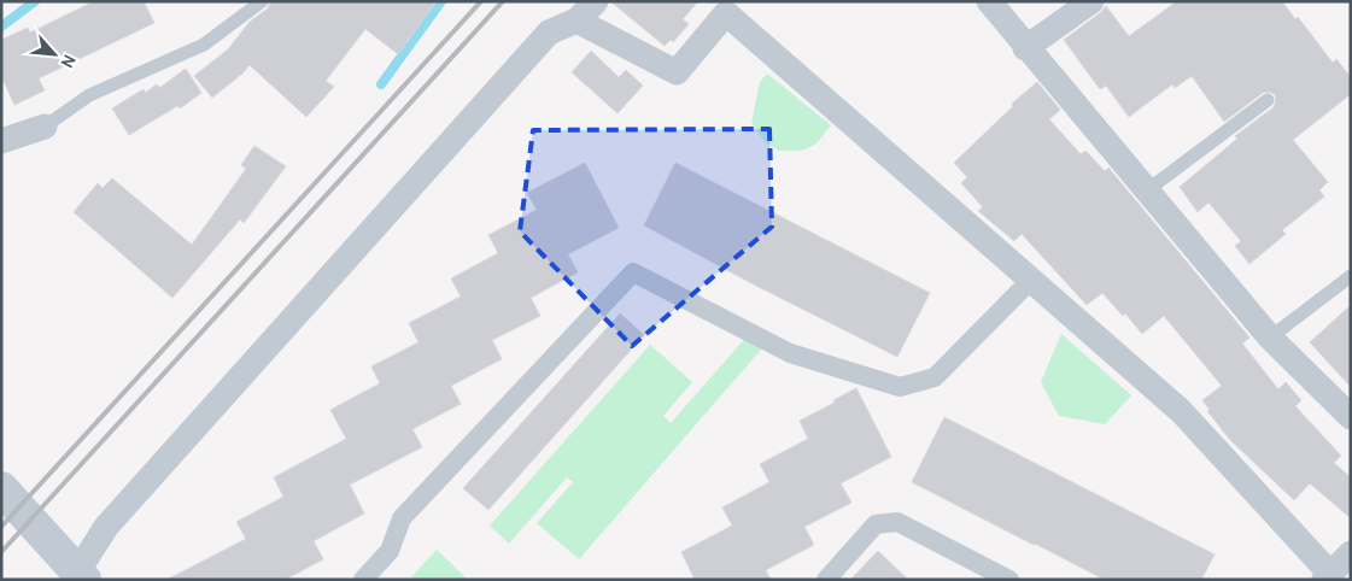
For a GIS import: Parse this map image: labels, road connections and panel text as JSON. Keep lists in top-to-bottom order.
{
  "north": "bottom right"
}
